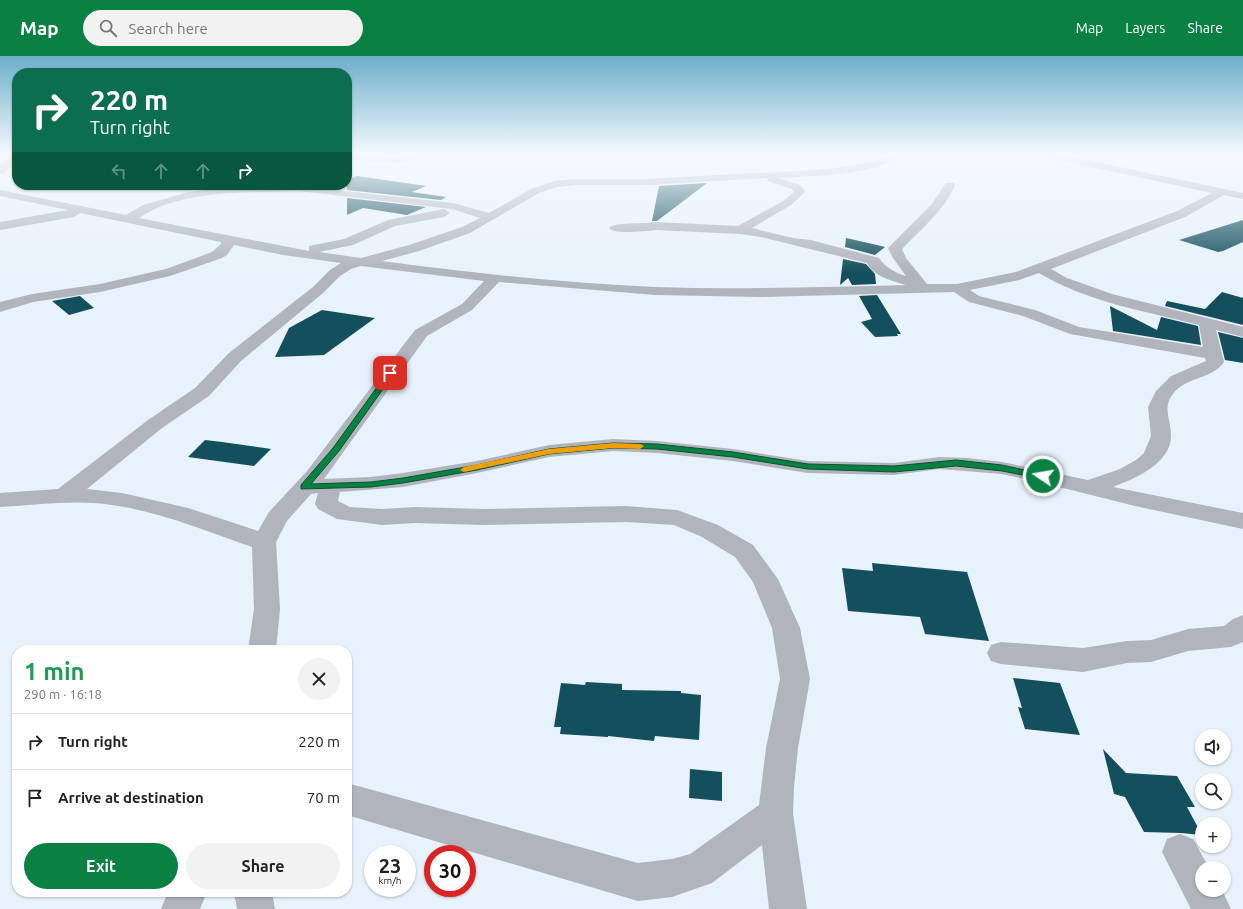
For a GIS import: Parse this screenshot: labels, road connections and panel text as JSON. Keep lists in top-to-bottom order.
{
  "page": {
    "header": "Map",
    "search": "Search here",
    "nav": ["Map", "Layers", "Share"],
    "turn": ["220 m", "Turn right"],
    "heading": ["1 min", "290 m · 16:18"],
    "list": [
      {
        "name": "Turn right",
        "value": "220 m"
      },
      {
        "name": "Arrive at destination",
        "value": "70 m"
      }
    ],
    "map_buttons": ["+", "−"],
    "buttons": ["Exit", "Share"],
    "speed": "23 km/h",
    "limit": "30"
  }
}
